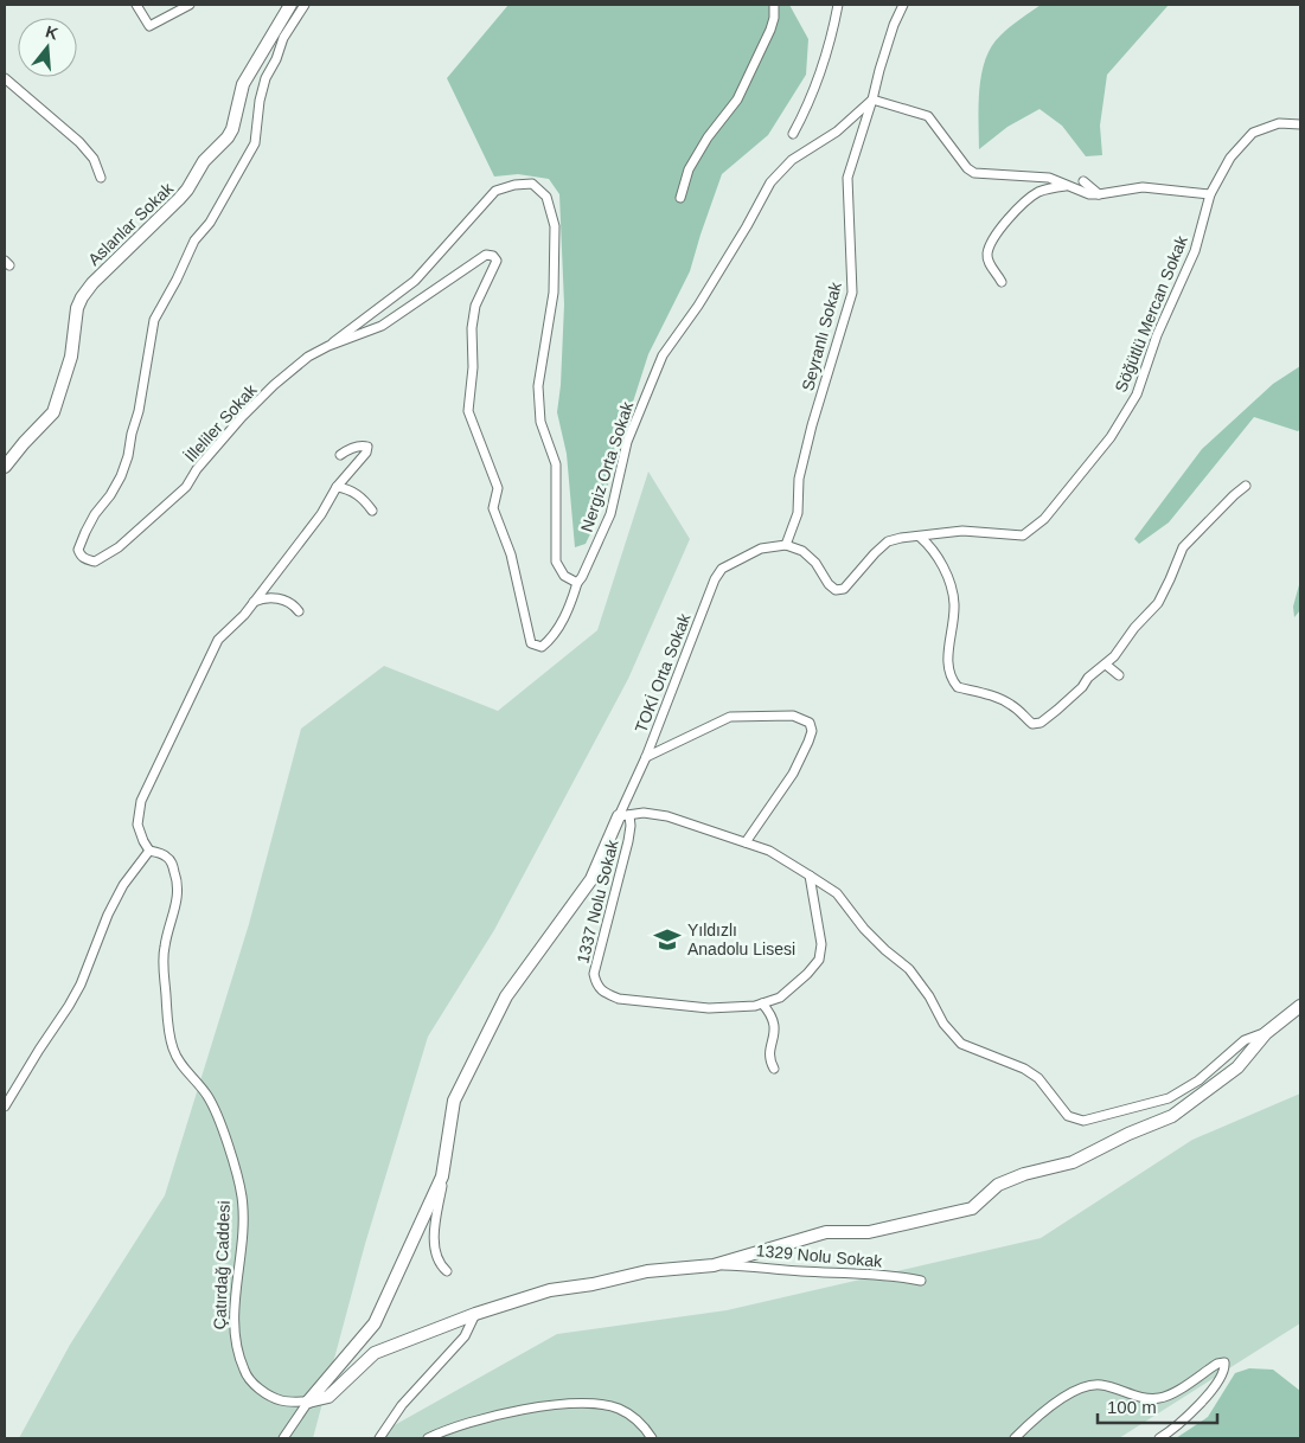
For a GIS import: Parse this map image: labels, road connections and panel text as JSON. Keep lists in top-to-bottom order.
{
  "streets": {
    "street": [
      "Aslanlar Sokak",
      "Söğütlü Mercan Sokak",
      "Seyranlı Sokak",
      "İlleliler Sokak",
      "Nergiz Orta Sokak",
      "TOKİ Orta Sokak",
      "1337 Nolu Sokak",
      "1329 Nolu Sokak",
      "Çatırdağ Caddesi"
    ]
  },
  "crossings": [
    ["Seyranlı Sokak", "Nergiz Orta Sokak"],
    ["Seyranlı Sokak", "TOKİ Orta Sokak"],
    ["İlleliler Sokak", "Nergiz Orta Sokak"],
    ["TOKİ Orta Sokak", "1337 Nolu Sokak"]
  ],
  "places": {
    "school or university": ["Yıldızlı Anadolu Lisesi"]
  },
  "scale_bar": "100 m",
  "north": "top"
}
